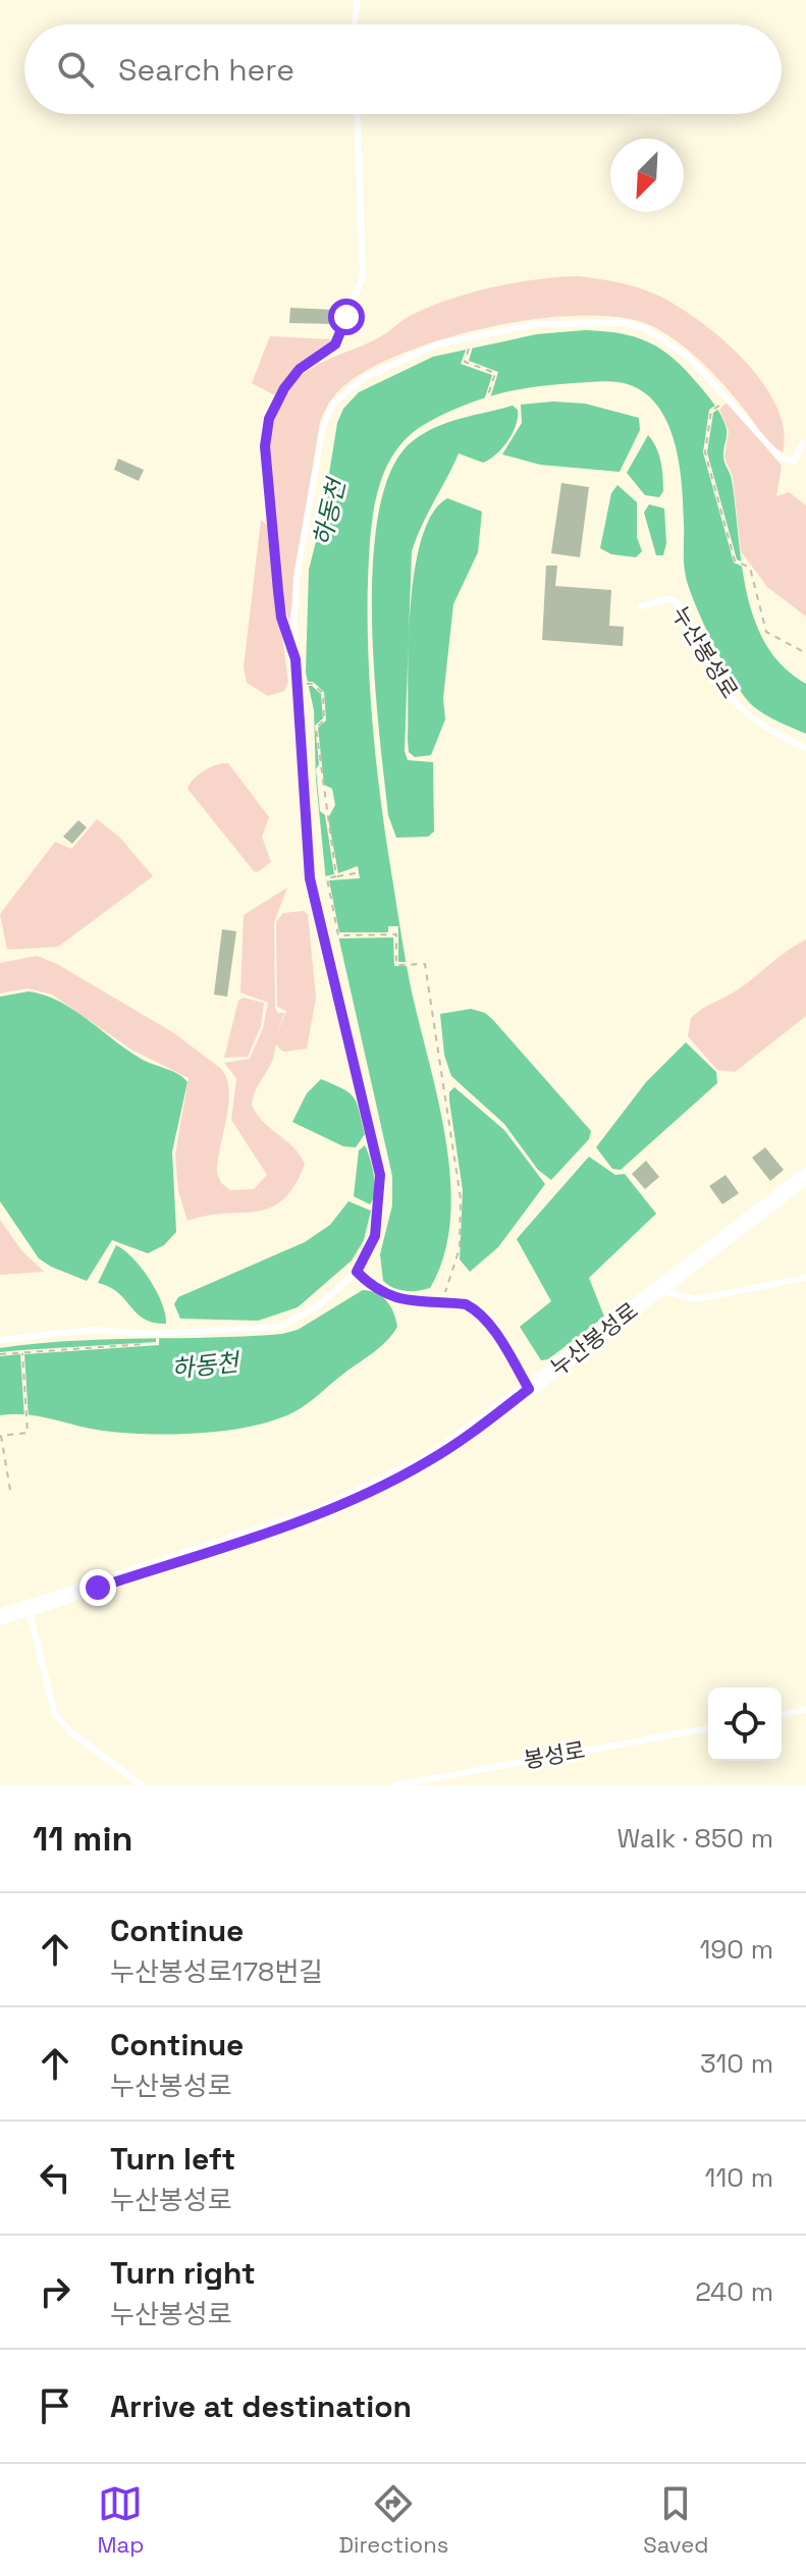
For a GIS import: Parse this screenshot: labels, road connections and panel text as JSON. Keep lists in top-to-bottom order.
{
  "streets": {
    "street": ["누산봉성로"],
    "lane": ["봉성로"]
  },
  "water": ["하동천"],
  "north": "bottom left",
  "page": {
    "search": "Search here",
    "heading": ["11 min", "Walk · 850 m"],
    "list": [
      ["Continue", "누산봉성로178번길", "190 m"],
      ["Continue", "누산봉성로", "310 m"],
      ["Turn left", "누산봉성로", "110 m"],
      ["Turn right", "누산봉성로", "240 m"],
      "Arrive at destination"
    ],
    "nav": ["Map", "Directions", "Saved"]
  }
}
